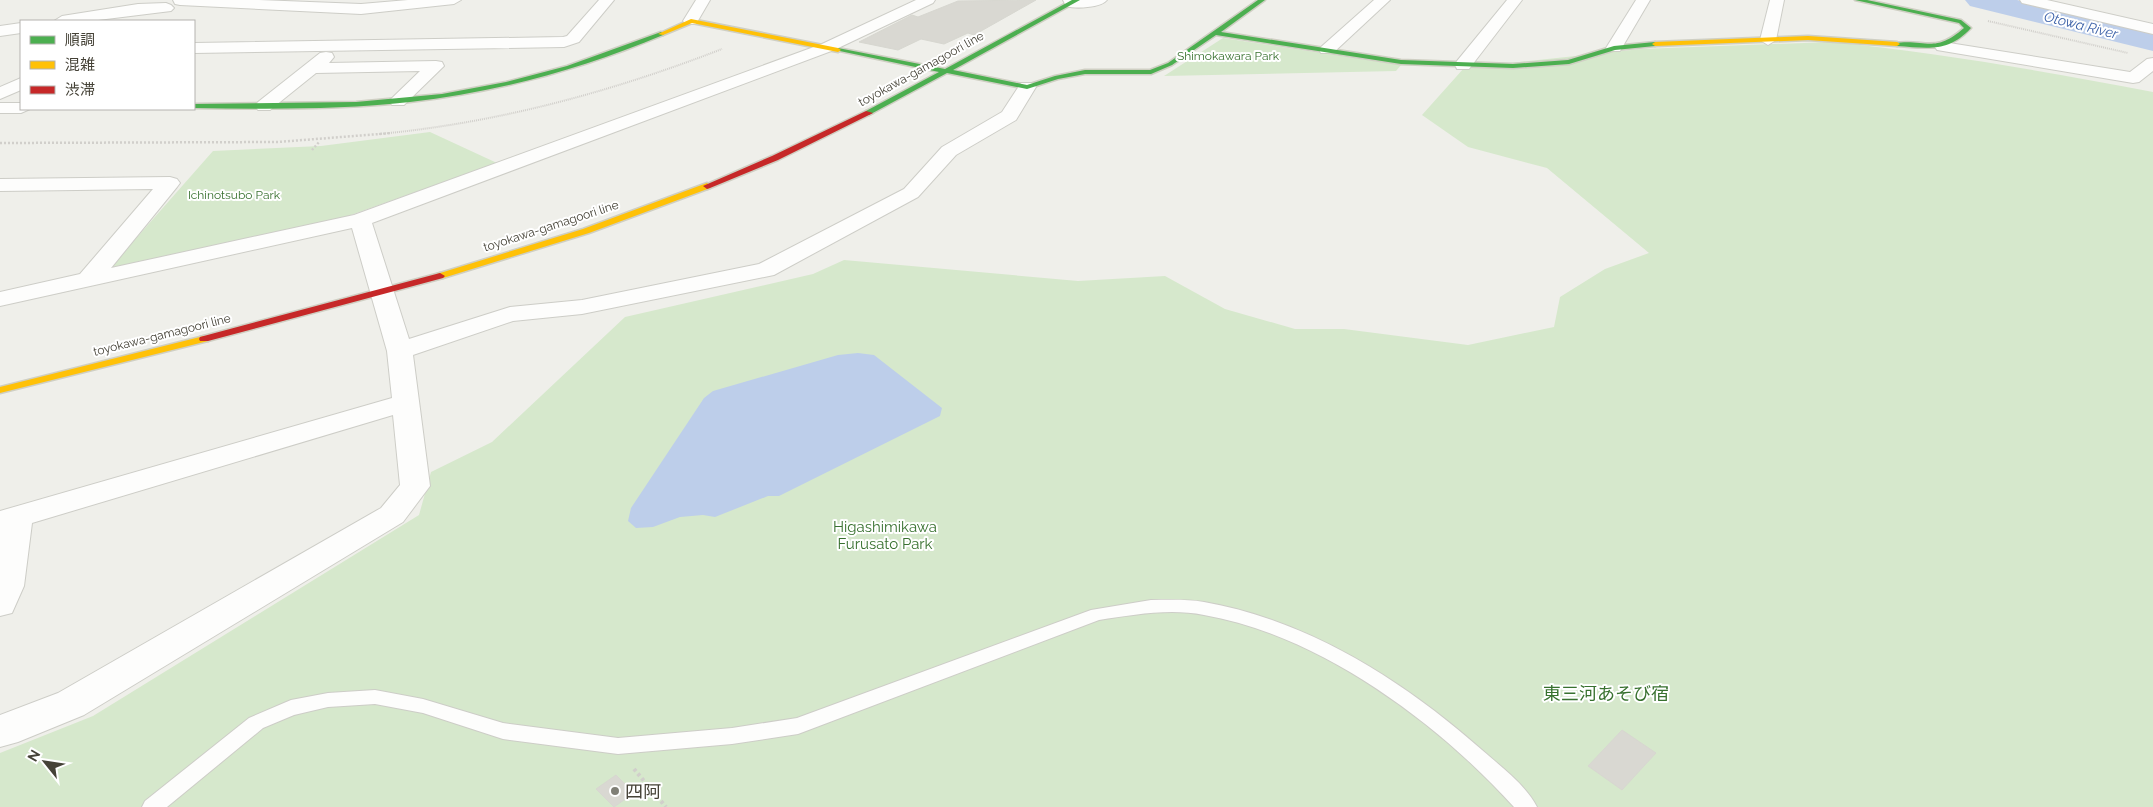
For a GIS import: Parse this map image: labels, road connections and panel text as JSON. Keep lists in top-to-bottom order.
{
  "streets": {
    "street": ["toyokawa-gamagoori line"]
  },
  "water": ["Otowa River"],
  "parks": [
    "Shimokawara Park",
    "Ichinotsubo Park",
    "Higashimikawa Furusato Park",
    "東三河あそび宿"
  ],
  "places": ["四阿"],
  "legend": ["順調", "混雑", "渋滞"],
  "north": "top left"
}
